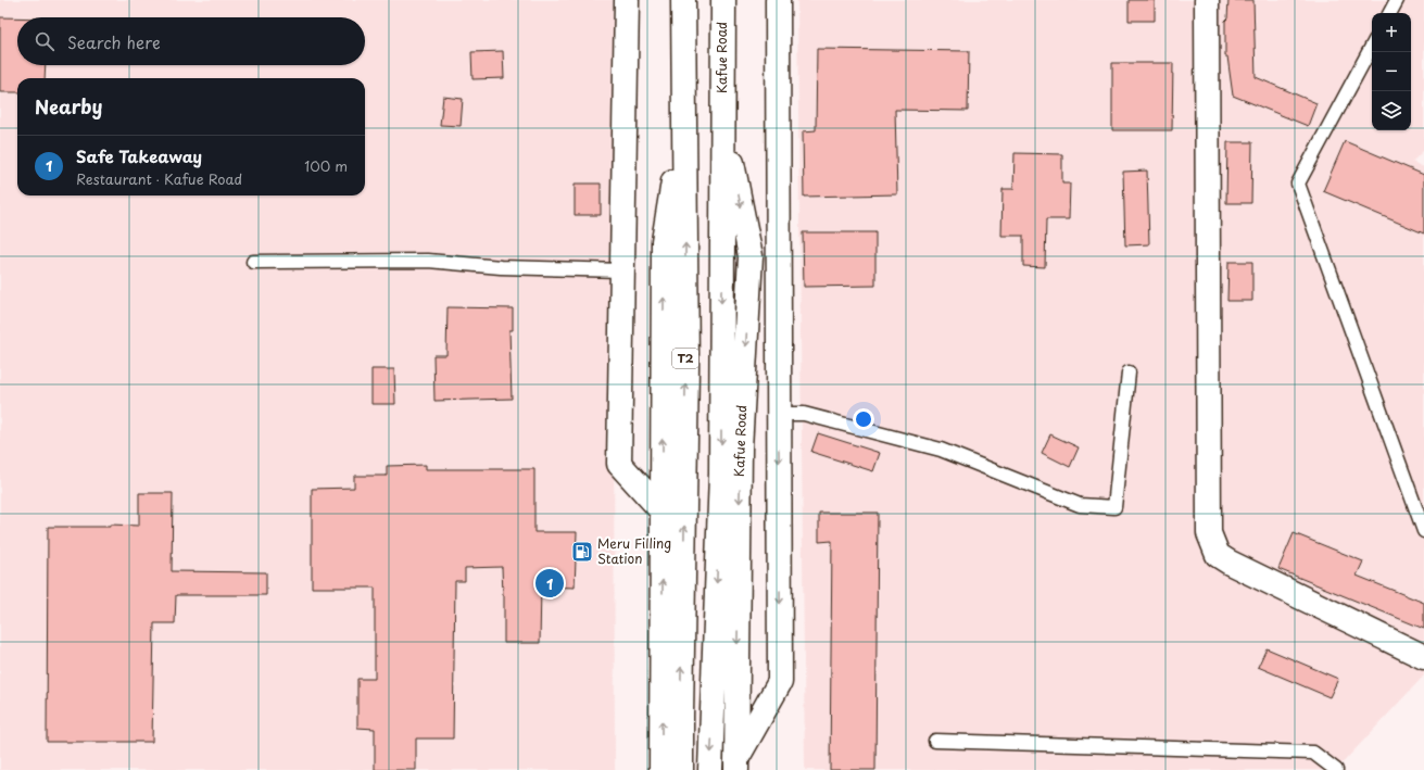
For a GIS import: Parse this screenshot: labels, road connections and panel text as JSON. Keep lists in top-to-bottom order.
{
  "streets": {
    "main road": ["Kafue Road", "T2"]
  },
  "places": {
    "fuel station": ["Meru Filling Station"]
  },
  "page": {
    "map_buttons": ["+", "−"],
    "search": "Search here",
    "heading": "Nearby",
    "list": [
      {
        "mark": "1",
        "name": "Safe Takeaway",
        "note": "Restaurant · Kafue Road",
        "value": "100 m"
      }
    ],
    "pins": "1"
  }
}
